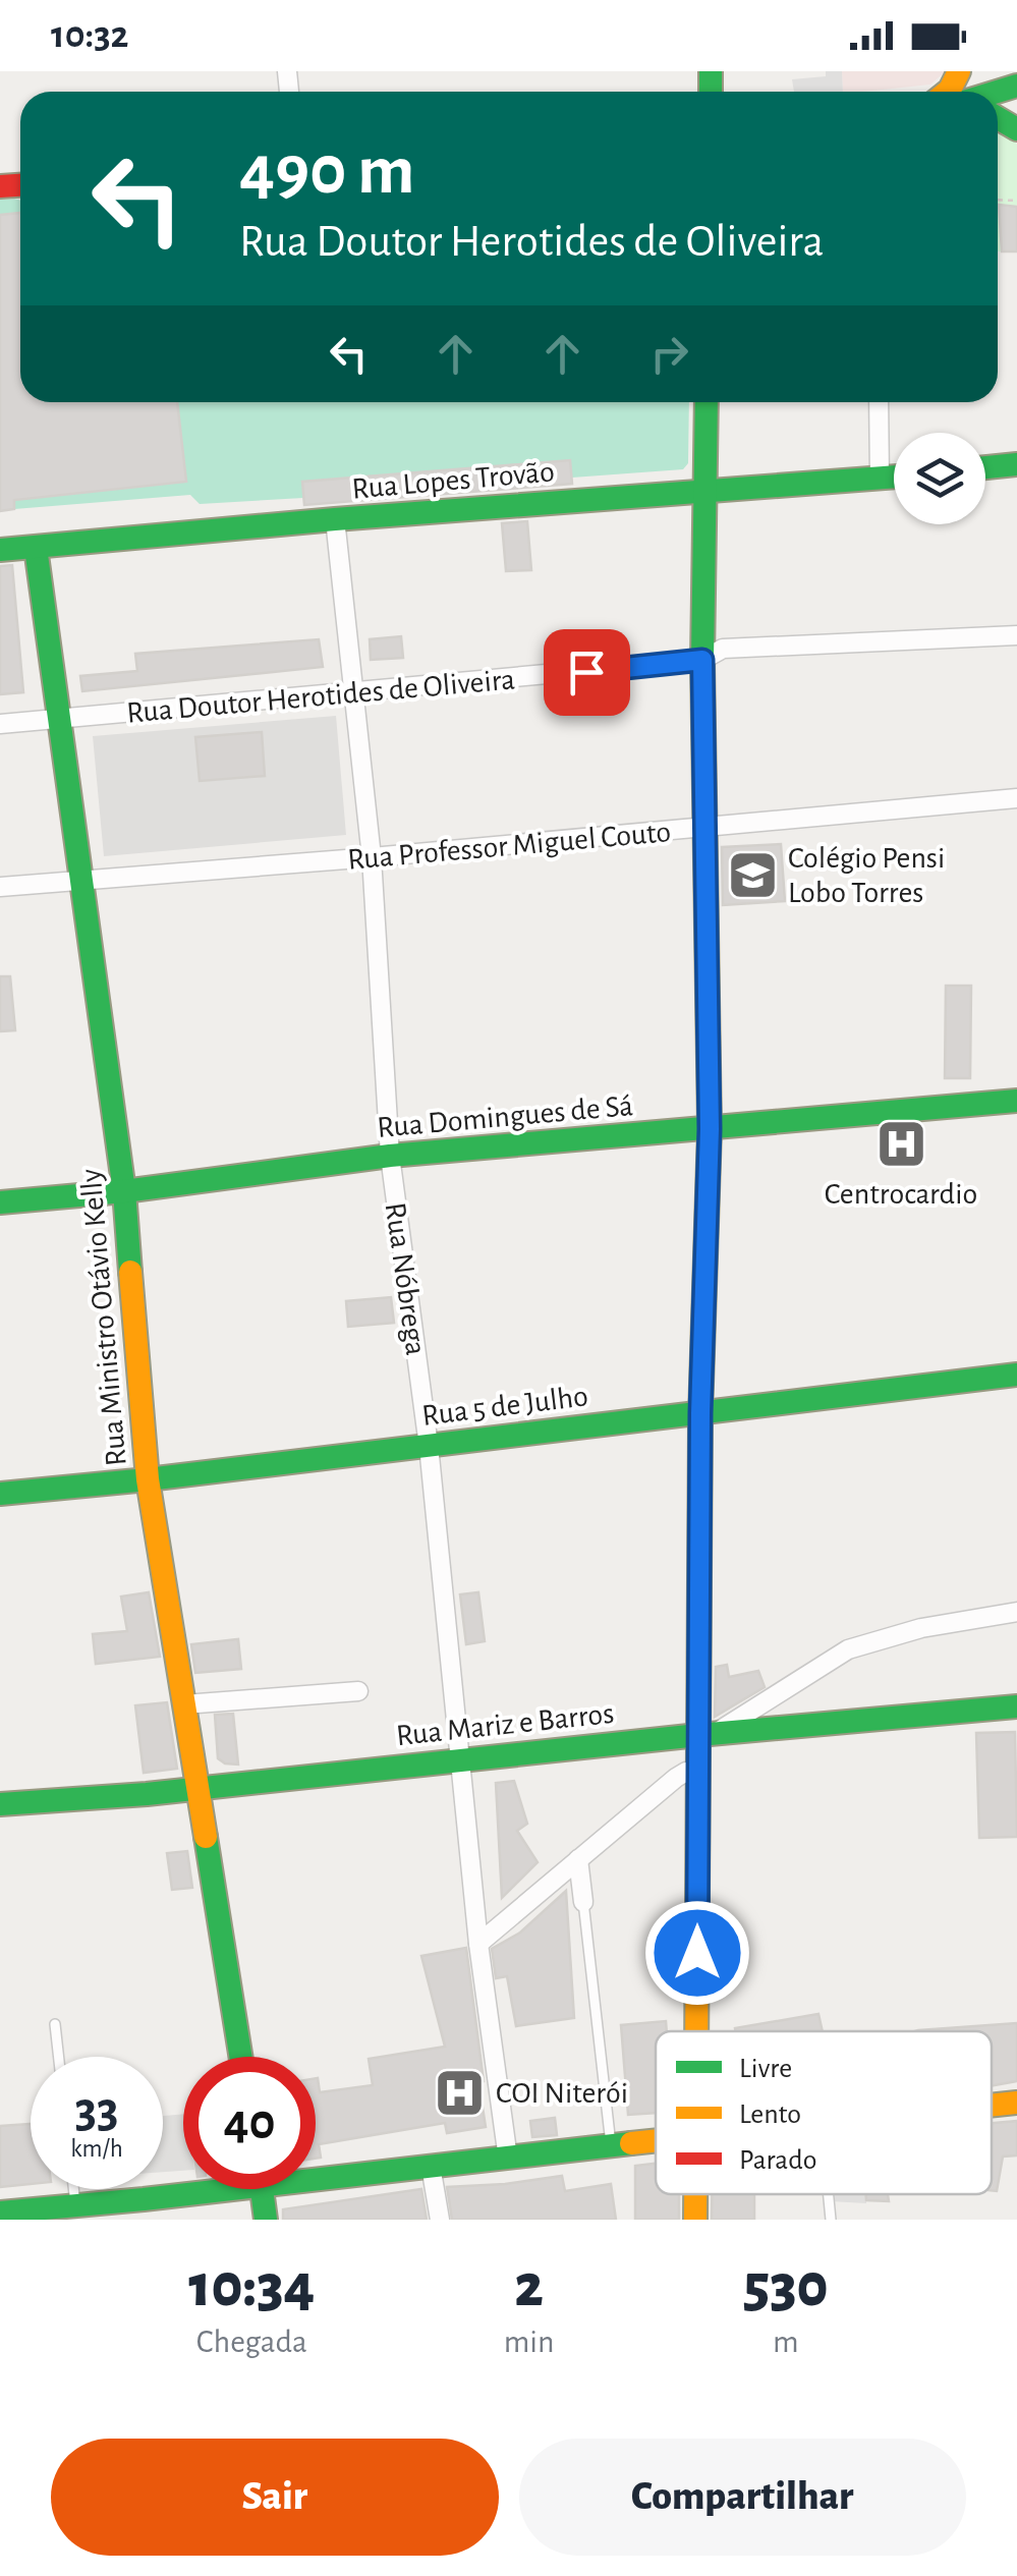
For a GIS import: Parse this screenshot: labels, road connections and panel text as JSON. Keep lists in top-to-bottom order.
{
  "streets": {
    "street": [
      "Rua Lopes Trovão",
      "Rua Doutor Herotides de Oliveira",
      "Rua Professor Miguel Couto",
      "Rua Domingues de Sá",
      "Rua Nóbrega",
      "Rua Ministro Otávio Kelly",
      "Rua 5 de Julho",
      "Rua Mariz e Barros"
    ]
  },
  "crossings": [
    ["Rua Lopes Trovão", "Rua Nóbrega"],
    ["Rua Lopes Trovão", "Rua Ministro Otávio Kelly"],
    ["Rua Doutor Herotides de Oliveira", "Rua Nóbrega"],
    ["Rua Doutor Herotides de Oliveira", "Rua Ministro Otávio Kelly"],
    ["Rua Professor Miguel Couto", "Rua Nóbrega"],
    ["Rua Professor Miguel Couto", "Rua Ministro Otávio Kelly"],
    ["Rua Domingues de Sá", "Rua Nóbrega"],
    ["Rua Domingues de Sá", "Rua Ministro Otávio Kelly"],
    ["Rua Nóbrega", "Rua 5 de Julho"],
    ["Rua Nóbrega", "Rua Mariz e Barros"],
    ["Rua Ministro Otávio Kelly", "Rua 5 de Julho"],
    ["Rua Ministro Otávio Kelly", "Rua Mariz e Barros"]
  ],
  "places": {
    "school or university": ["Colégio Pensi Lobo Torres"],
    "hospital": ["Centrocardio", "COI Niterói"]
  },
  "legend": ["Livre", "Lento", "Parado"],
  "page": {
    "status": "10:32",
    "turn": ["490 m", "Rua Doutor Herotides de Oliveira"],
    "speed": "33 km/h",
    "limit": "40",
    "eta": [
      "10:34",
      "Chegada",
      "2",
      "min",
      "530",
      "m"
    ],
    "buttons": ["Sair", "Compartilhar"]
  }
}
